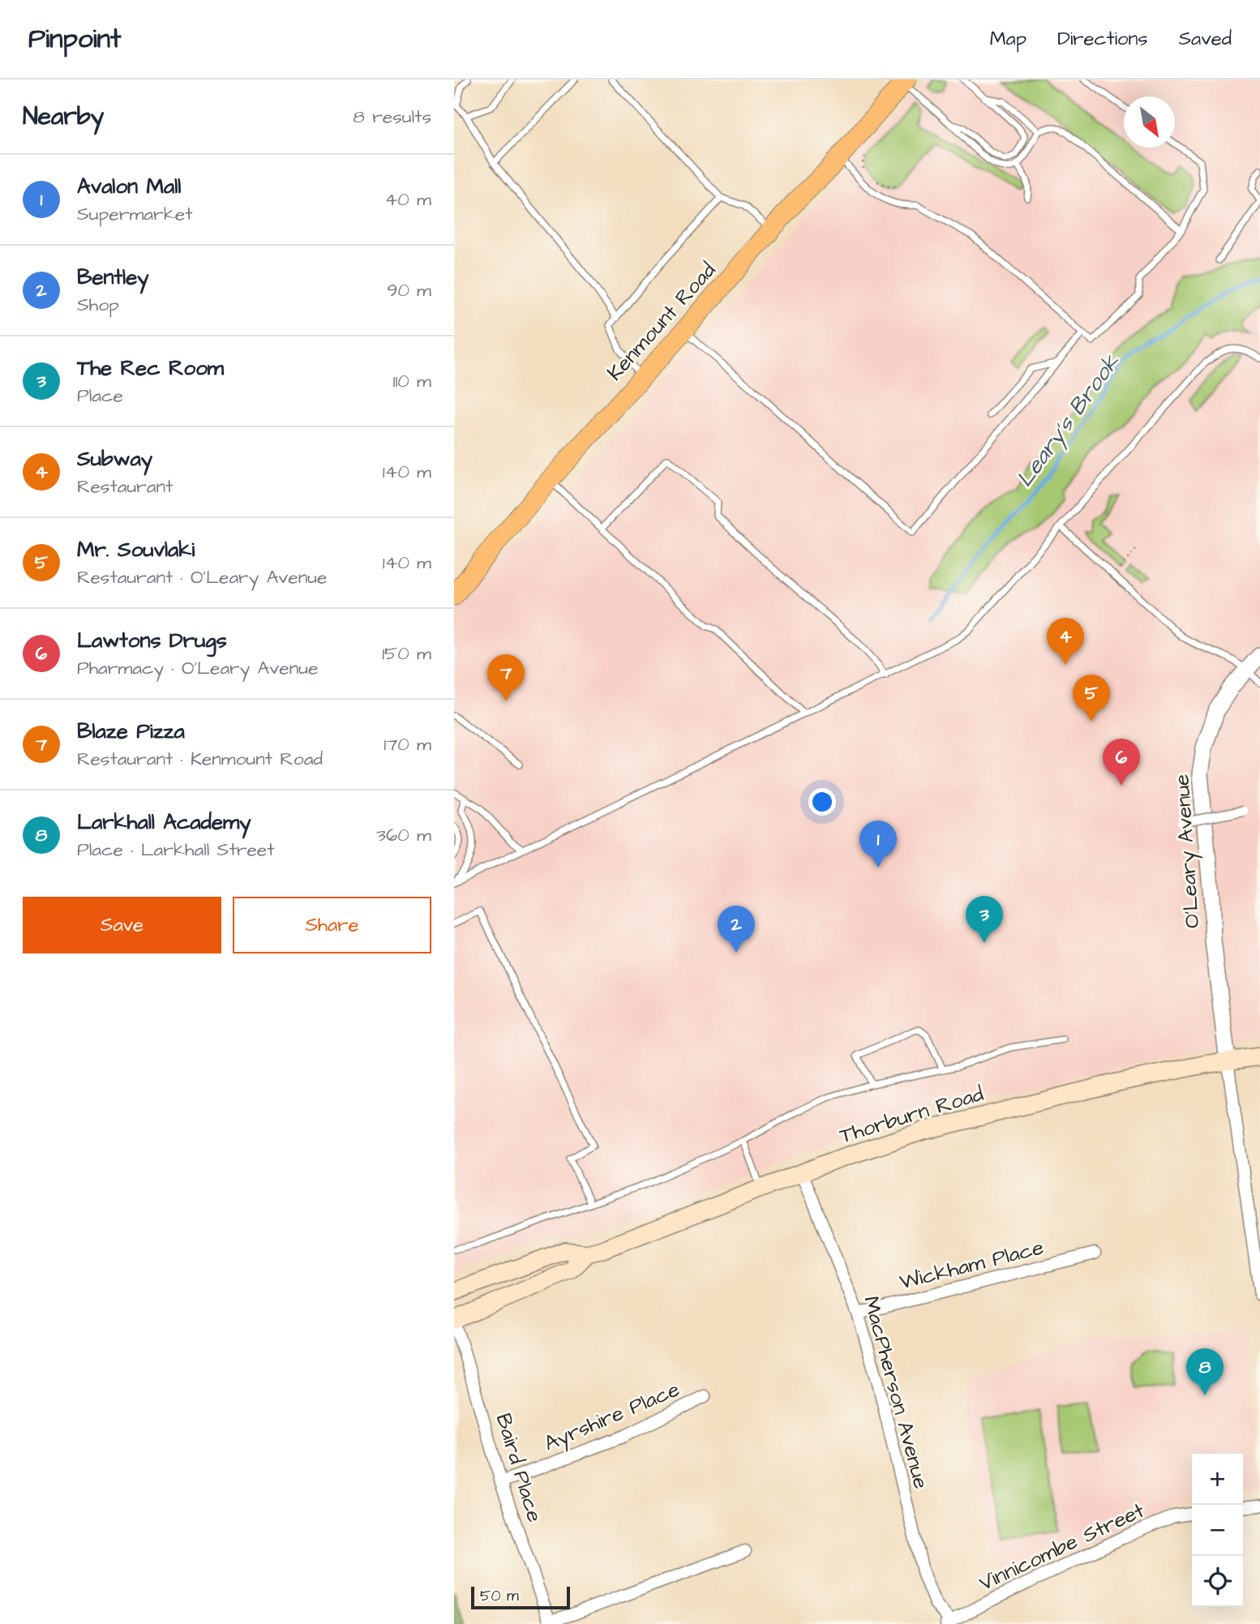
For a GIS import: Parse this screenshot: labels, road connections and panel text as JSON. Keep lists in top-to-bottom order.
{
  "streets": {
    "main road": ["Kenmount Road", "Thorburn Road"],
    "street": [
      "O'Leary Avenue",
      "Wickham Place",
      "MacPherson Avenue",
      "Ayrshire Place",
      "Baird Place",
      "Vinnicombe Street"
    ]
  },
  "crossings": [
    ["O'Leary Avenue", "Thorburn Road"],
    ["Thorburn Road", "MacPherson Avenue"],
    ["Thorburn Road", "Baird Place"],
    ["Wickham Place", "MacPherson Avenue"],
    ["MacPherson Avenue", "Vinnicombe Street"],
    ["Ayrshire Place", "Baird Place"]
  ],
  "water": ["Leary's Brook"],
  "scale_bar": "50 m",
  "north": "bottom right",
  "page": {
    "header": "Pinpoint",
    "nav": ["Map", "Directions", "Saved"],
    "heading": ["Nearby", "8 results"],
    "list": [
      {
        "mark": "1",
        "name": "Avalon Mall",
        "note": "Supermarket",
        "value": "40 m"
      },
      {
        "mark": "2",
        "name": "Bentley",
        "note": "Shop",
        "value": "90 m"
      },
      {
        "mark": "3",
        "name": "The Rec Room",
        "note": "Place",
        "value": "110 m"
      },
      {
        "mark": "4",
        "name": "Subway",
        "note": "Restaurant",
        "value": "140 m"
      },
      {
        "mark": "5",
        "name": "Mr. Souvlaki",
        "note": "Restaurant · O'Leary Avenue",
        "value": "140 m"
      },
      {
        "mark": "6",
        "name": "Lawtons Drugs",
        "note": "Pharmacy · O'Leary Avenue",
        "value": "150 m"
      },
      {
        "mark": "7",
        "name": "Blaze Pizza",
        "note": "Restaurant · Kenmount Road",
        "value": "170 m"
      },
      {
        "mark": "8",
        "name": "Larkhall Academy",
        "note": "Place · Larkhall Street",
        "value": "360 m"
      }
    ],
    "pins": [
      "4",
      "7",
      "5",
      "6",
      "1",
      "3",
      "2",
      "8"
    ],
    "buttons": ["Save", "Share"],
    "map_buttons": ["+", "−"],
    "scale": "50 m"
  }
}
